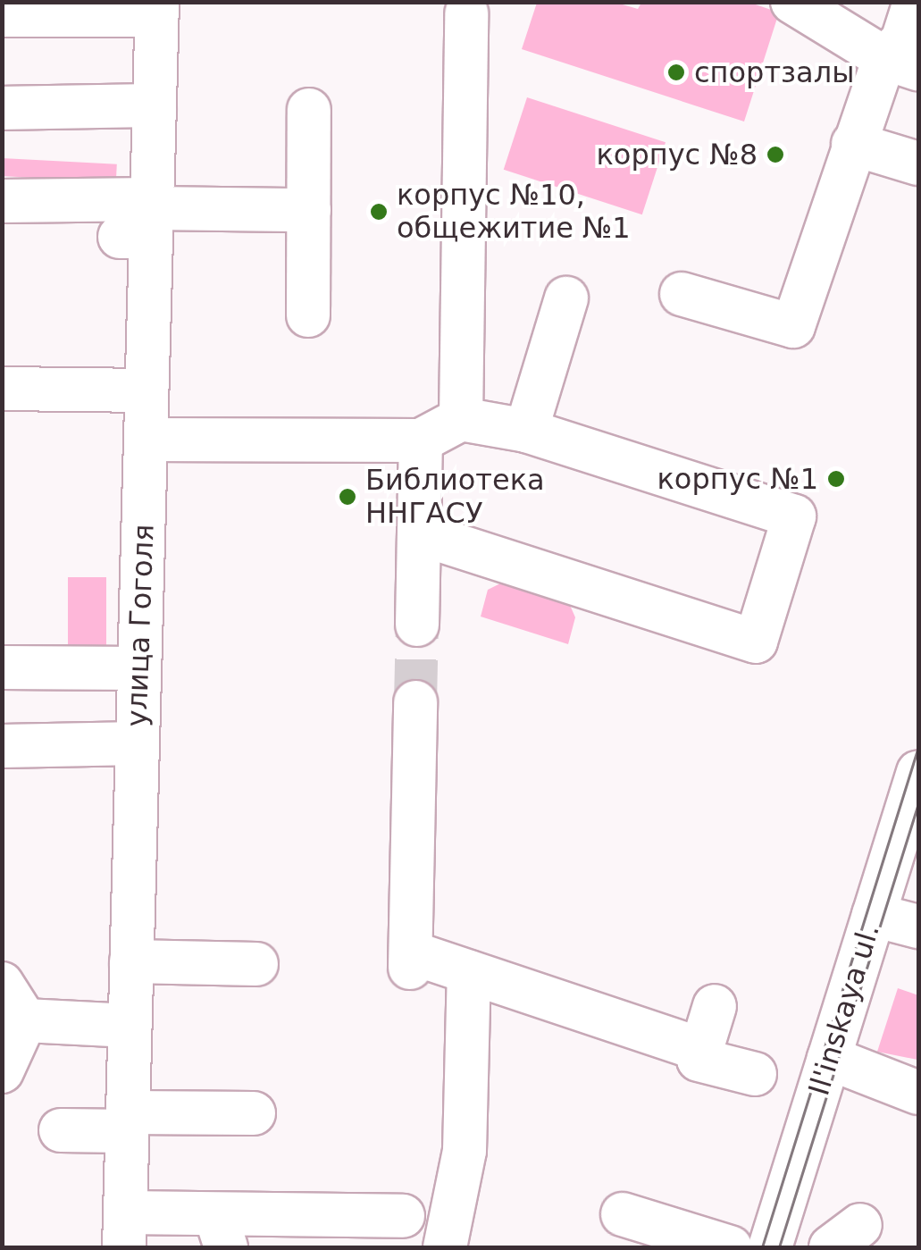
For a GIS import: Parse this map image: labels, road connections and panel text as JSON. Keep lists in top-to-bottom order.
{
  "streets": {
    "street": ["улица Гоголя", "Il'inskaya ul."]
  },
  "places": [
    "спортзалы",
    "корпус №8",
    "корпус №10, общежитие №1",
    "корпус №1",
    "Библиотека ННГАСУ"
  ]
}
